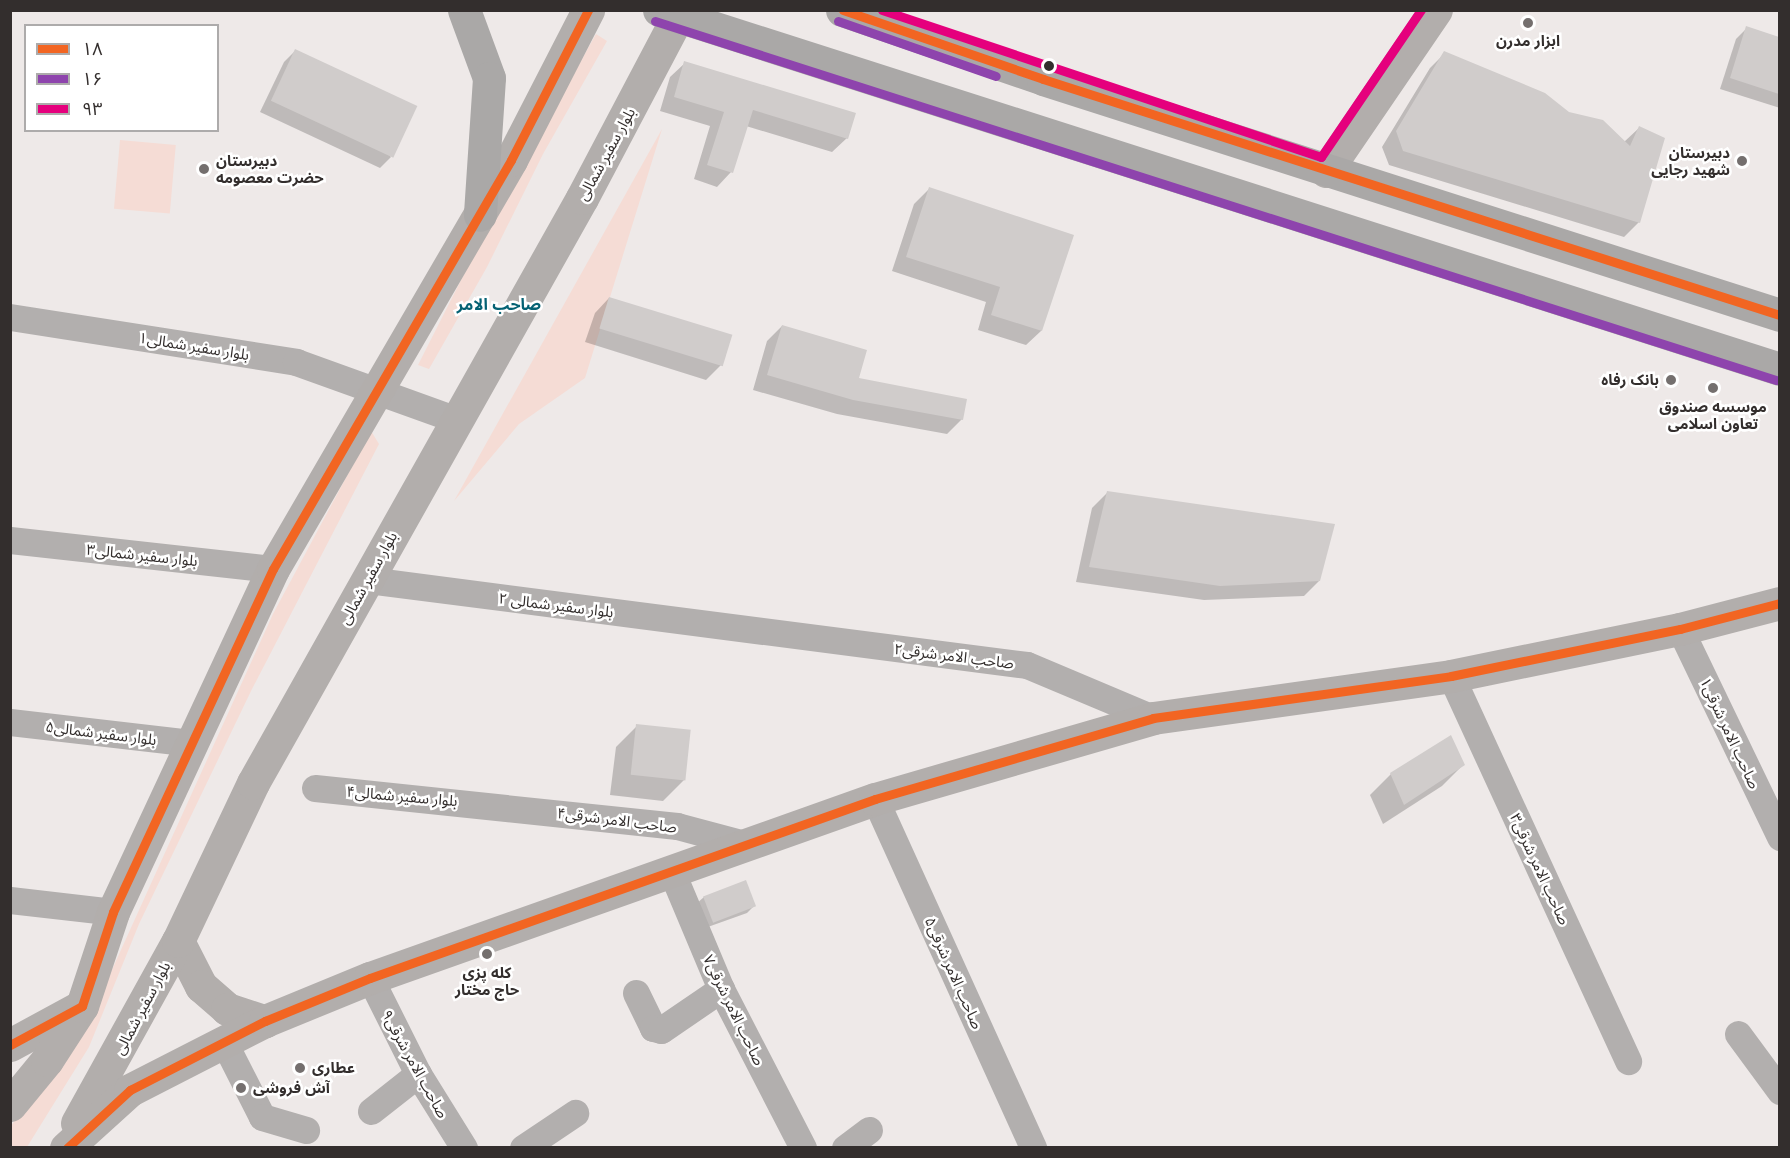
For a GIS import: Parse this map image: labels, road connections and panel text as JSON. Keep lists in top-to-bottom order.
{
  "streets": {
    "main road": ["بلوار سفیر شمالی"],
    "street": [
      "بلوار سفیر شمالی۱",
      "بلوار سفیر شمالی۳",
      "بلوار سفیر شمالی ۲",
      "۲صاحب الامر شرقی",
      "بلوار سفیر شمالی۵",
      "صاحب الامر شرقی۱",
      "بلوار سفیر شمالی۴",
      "صاحب الامر شرقی۴",
      "صاحب الامر شرقی۳",
      "صاحب الامر شرقی۵",
      "صاحب الامر شرقی۷",
      "صاحب الامر شرقی۹"
    ]
  },
  "crossings": [
    ["بلوار سفیر شمالی", "بلوار سفیر شمالی۱"],
    ["بلوار سفیر شمالی", "بلوار سفیر شمالی ۲"],
    ["بلوار سفیر شمالی ۲", "۲صاحب الامر شرقی"],
    ["بلوار سفیر شمالی۴", "صاحب الامر شرقی۴"]
  ],
  "districts": ["صاحب الامر"],
  "places": [
    "ابزار مدرن",
    "دبیرستان شهید رجایی",
    "دبیرستان حضرت معصومه",
    "بانک رفاه",
    "موسسه صندوق تعاون اسلامی",
    "کله پزی حاج مختار",
    "عطاری",
    "آش فروشی"
  ],
  "lines": ["transit line ۱۸", "transit line ۹۳", "transit line ۱۶"],
  "legend": ["۱۸", "۱۶", "۹۳"]
}
